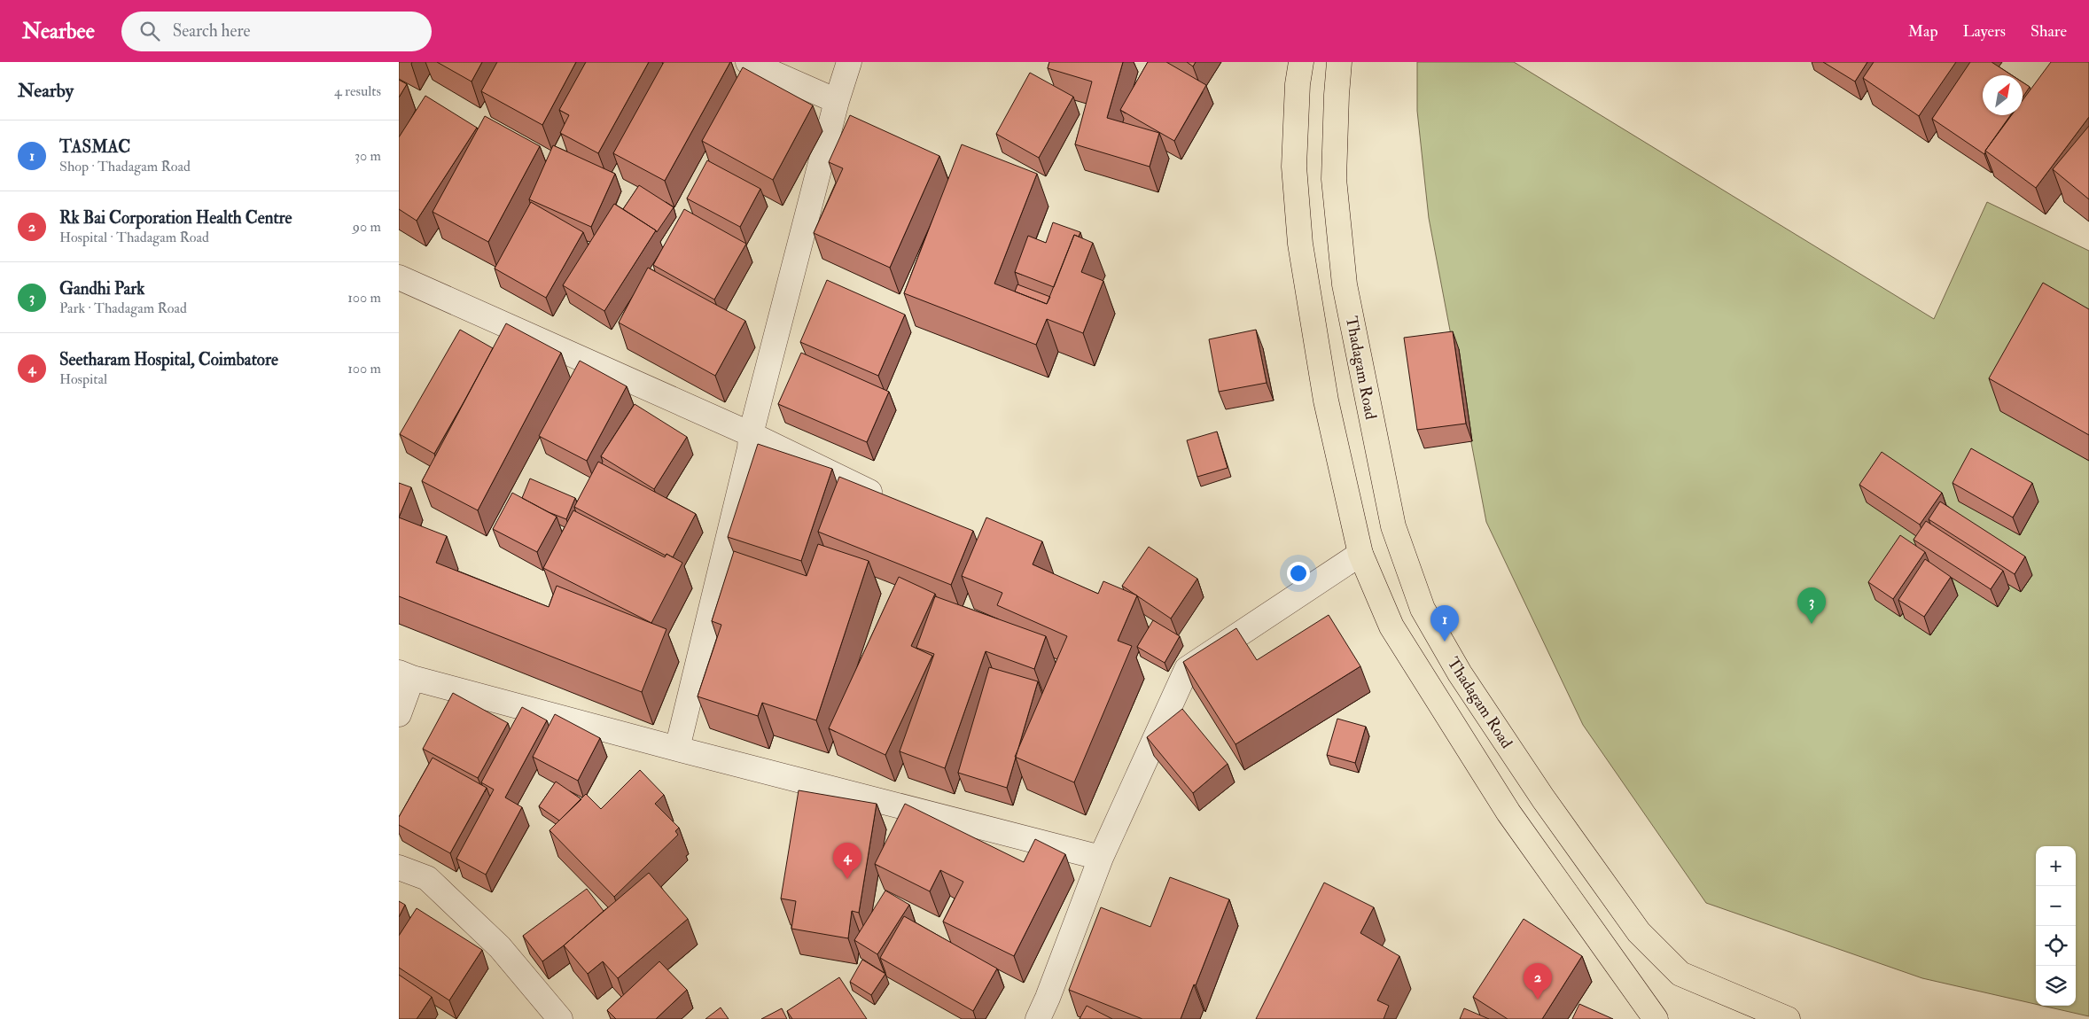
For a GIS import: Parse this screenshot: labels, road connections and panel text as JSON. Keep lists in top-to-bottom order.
{
  "streets": {
    "main road": ["Thadagam Road"]
  },
  "north": "top right",
  "page": {
    "header": "Nearbee",
    "search": "Search here",
    "nav": ["Map", "Layers", "Share"],
    "heading": ["Nearby", "4 results"],
    "list": [
      {
        "mark": "1",
        "name": "TASMAC",
        "note": "Shop · Thadagam Road",
        "value": "30 m"
      },
      {
        "mark": "2",
        "name": "Rk Bai Corporation Health Centre",
        "note": "Hospital · Thadagam Road",
        "value": "90 m"
      },
      {
        "mark": "3",
        "name": "Gandhi Park",
        "note": "Park · Thadagam Road",
        "value": "100 m"
      },
      {
        "mark": "4",
        "name": "Seetharam Hospital, Coimbatore",
        "note": "Hospital",
        "value": "100 m"
      }
    ],
    "pins": [
      "3",
      "1",
      "4",
      "2"
    ],
    "map_buttons": ["+", "−"]
  }
}
